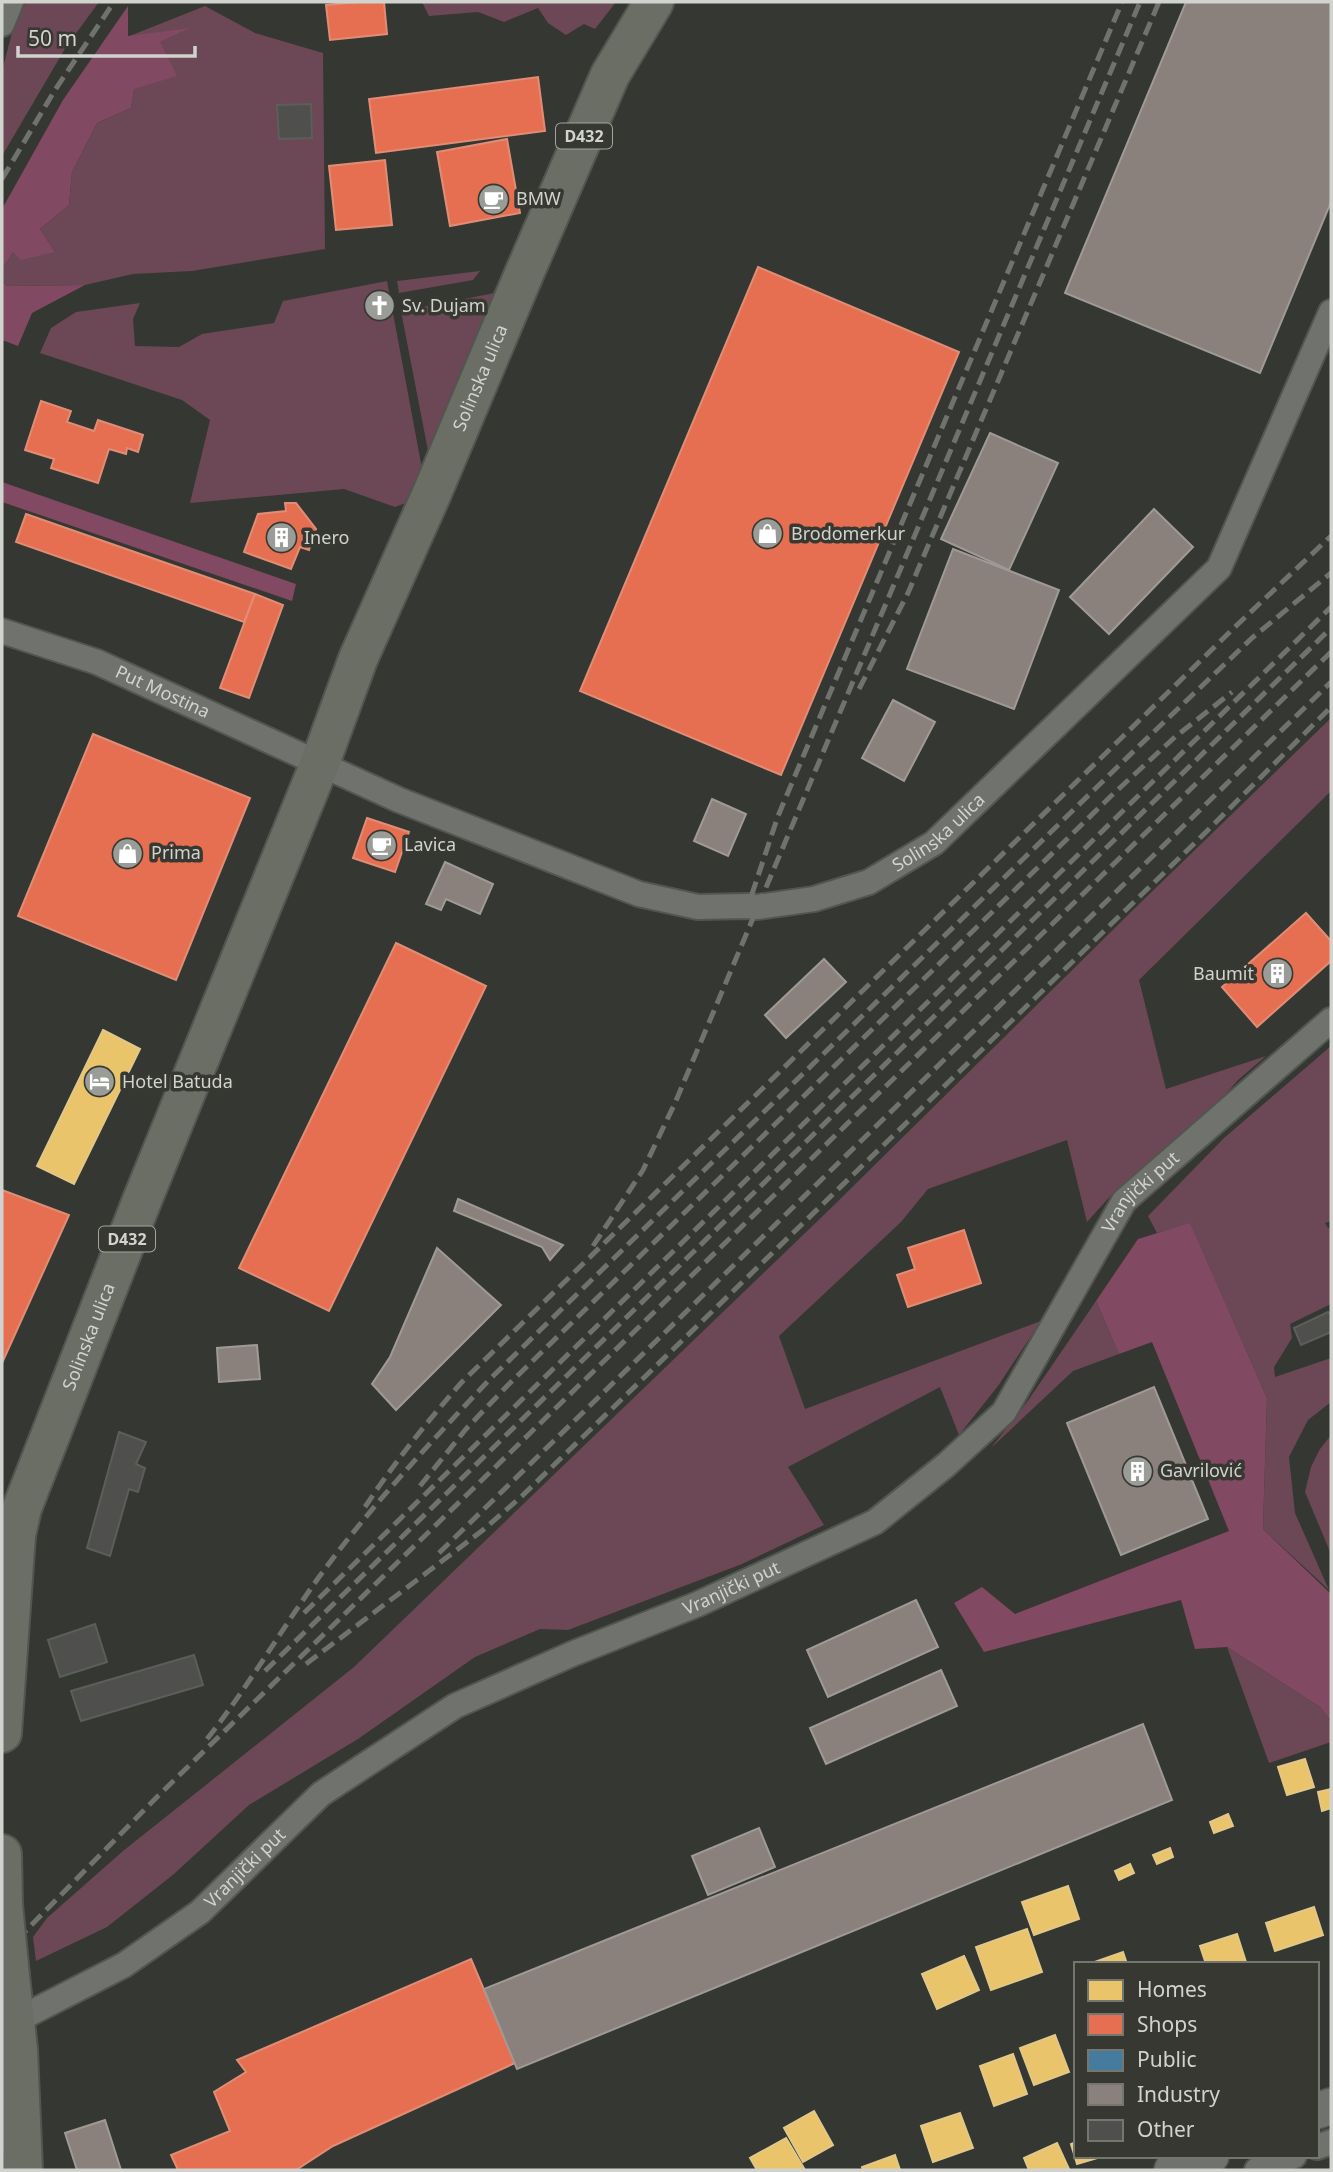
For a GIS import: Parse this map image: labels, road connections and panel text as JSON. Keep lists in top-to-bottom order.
{
  "streets": {
    "main road": ["D432", "Solinska ulica"],
    "street": ["Put Mostina", "Vranjički put"]
  },
  "crossings": [
    ["Solinska ulica", "Put Mostina"]
  ],
  "places": {
    "cafe": ["BMW", "Lavica"],
    "church": ["Sv. Dujam"],
    "shop": ["Brodomerkur", "Prima"],
    "building": ["Inero", "Baumit", "Gavrilović"],
    "hotel": ["Hotel Batuda"]
  },
  "legend": [
    "Homes",
    "Shops",
    "Public",
    "Industry",
    "Other"
  ],
  "scale_bar": "50 m"
}
